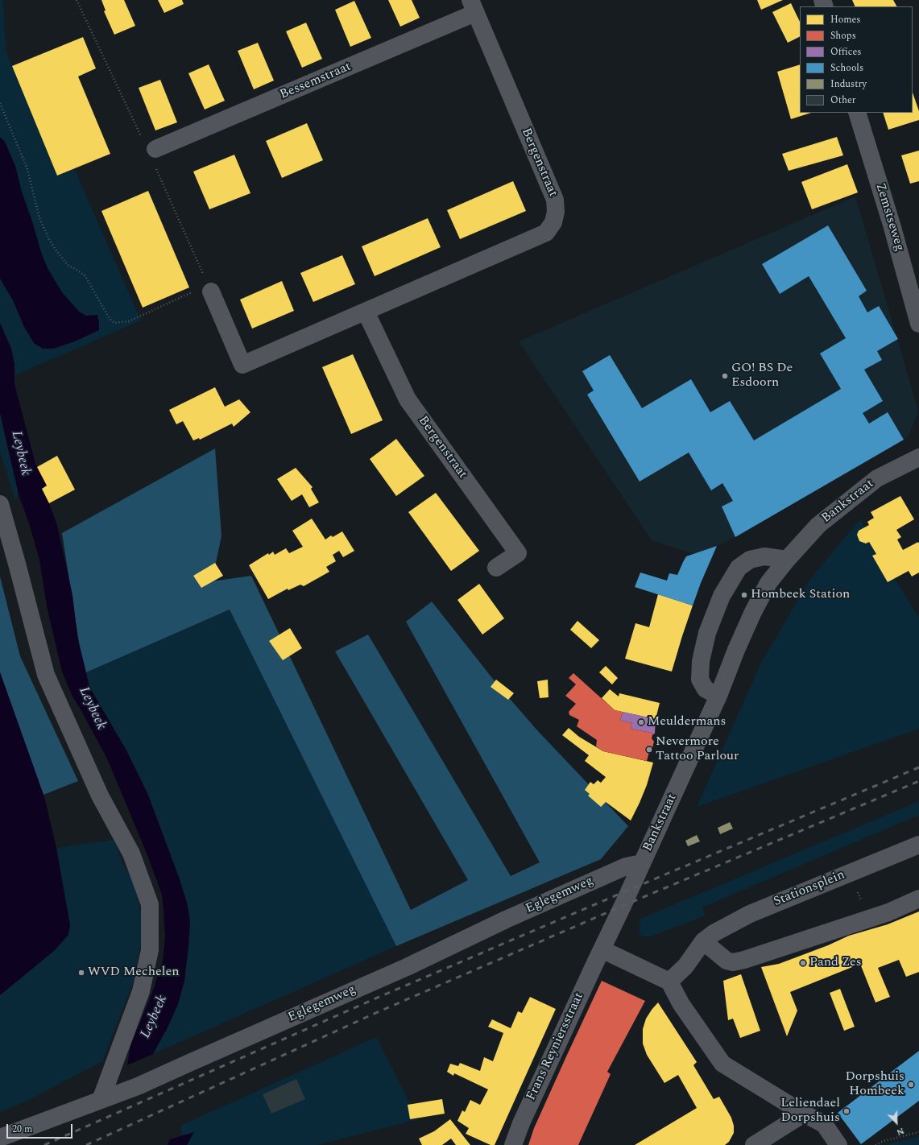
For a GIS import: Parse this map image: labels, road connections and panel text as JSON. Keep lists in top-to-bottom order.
{
  "streets": {
    "street": [
      "Bessemstraat",
      "Bergenstraat",
      "Zemstseweg",
      "Bankstraat",
      "Stationsplein",
      "Eglegemweg",
      "Frans Reyniersstraat"
    ]
  },
  "crossings": [
    ["Bessemstraat", "Bergenstraat"],
    ["Bankstraat", "Eglegemweg"],
    ["Bankstraat", "Frans Reyniersstraat"]
  ],
  "water": ["Leybeek"],
  "places": [
    "GO! BS De Esdoorn",
    "Hombeek Station",
    "Meuldermans",
    "Nevermore Tattoo Parlour",
    "Pand Zes",
    "WVD Mechelen",
    "Dorpshuis Hombeek",
    "Leliendael Dorpshuis"
  ],
  "legend": [
    "Homes",
    "Shops",
    "Offices",
    "Schools",
    "Industry",
    "Other"
  ],
  "scale_bar": "20 m",
  "north": "bottom right"
}
